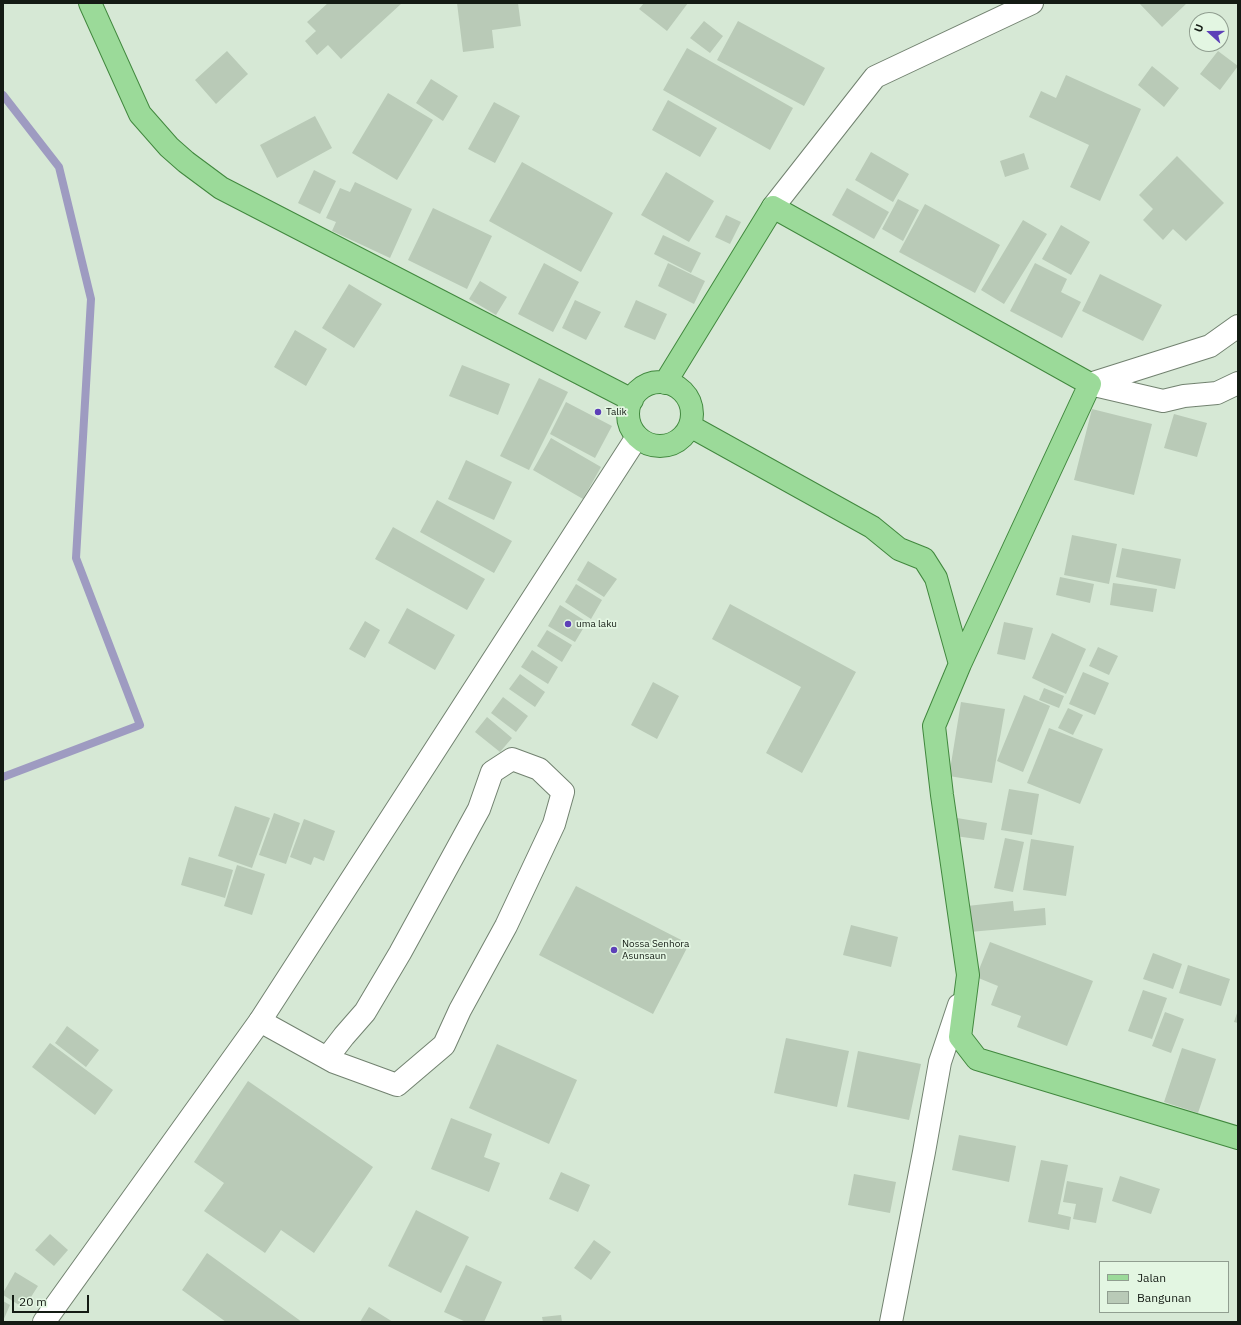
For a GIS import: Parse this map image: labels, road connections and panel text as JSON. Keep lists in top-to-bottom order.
{
  "places": ["Talik", "uma laku", "Nossa Senhora Asunsaun"],
  "legend": ["Jalan", "Bangunan"],
  "scale_bar": "20 m",
  "north": "left"
}
